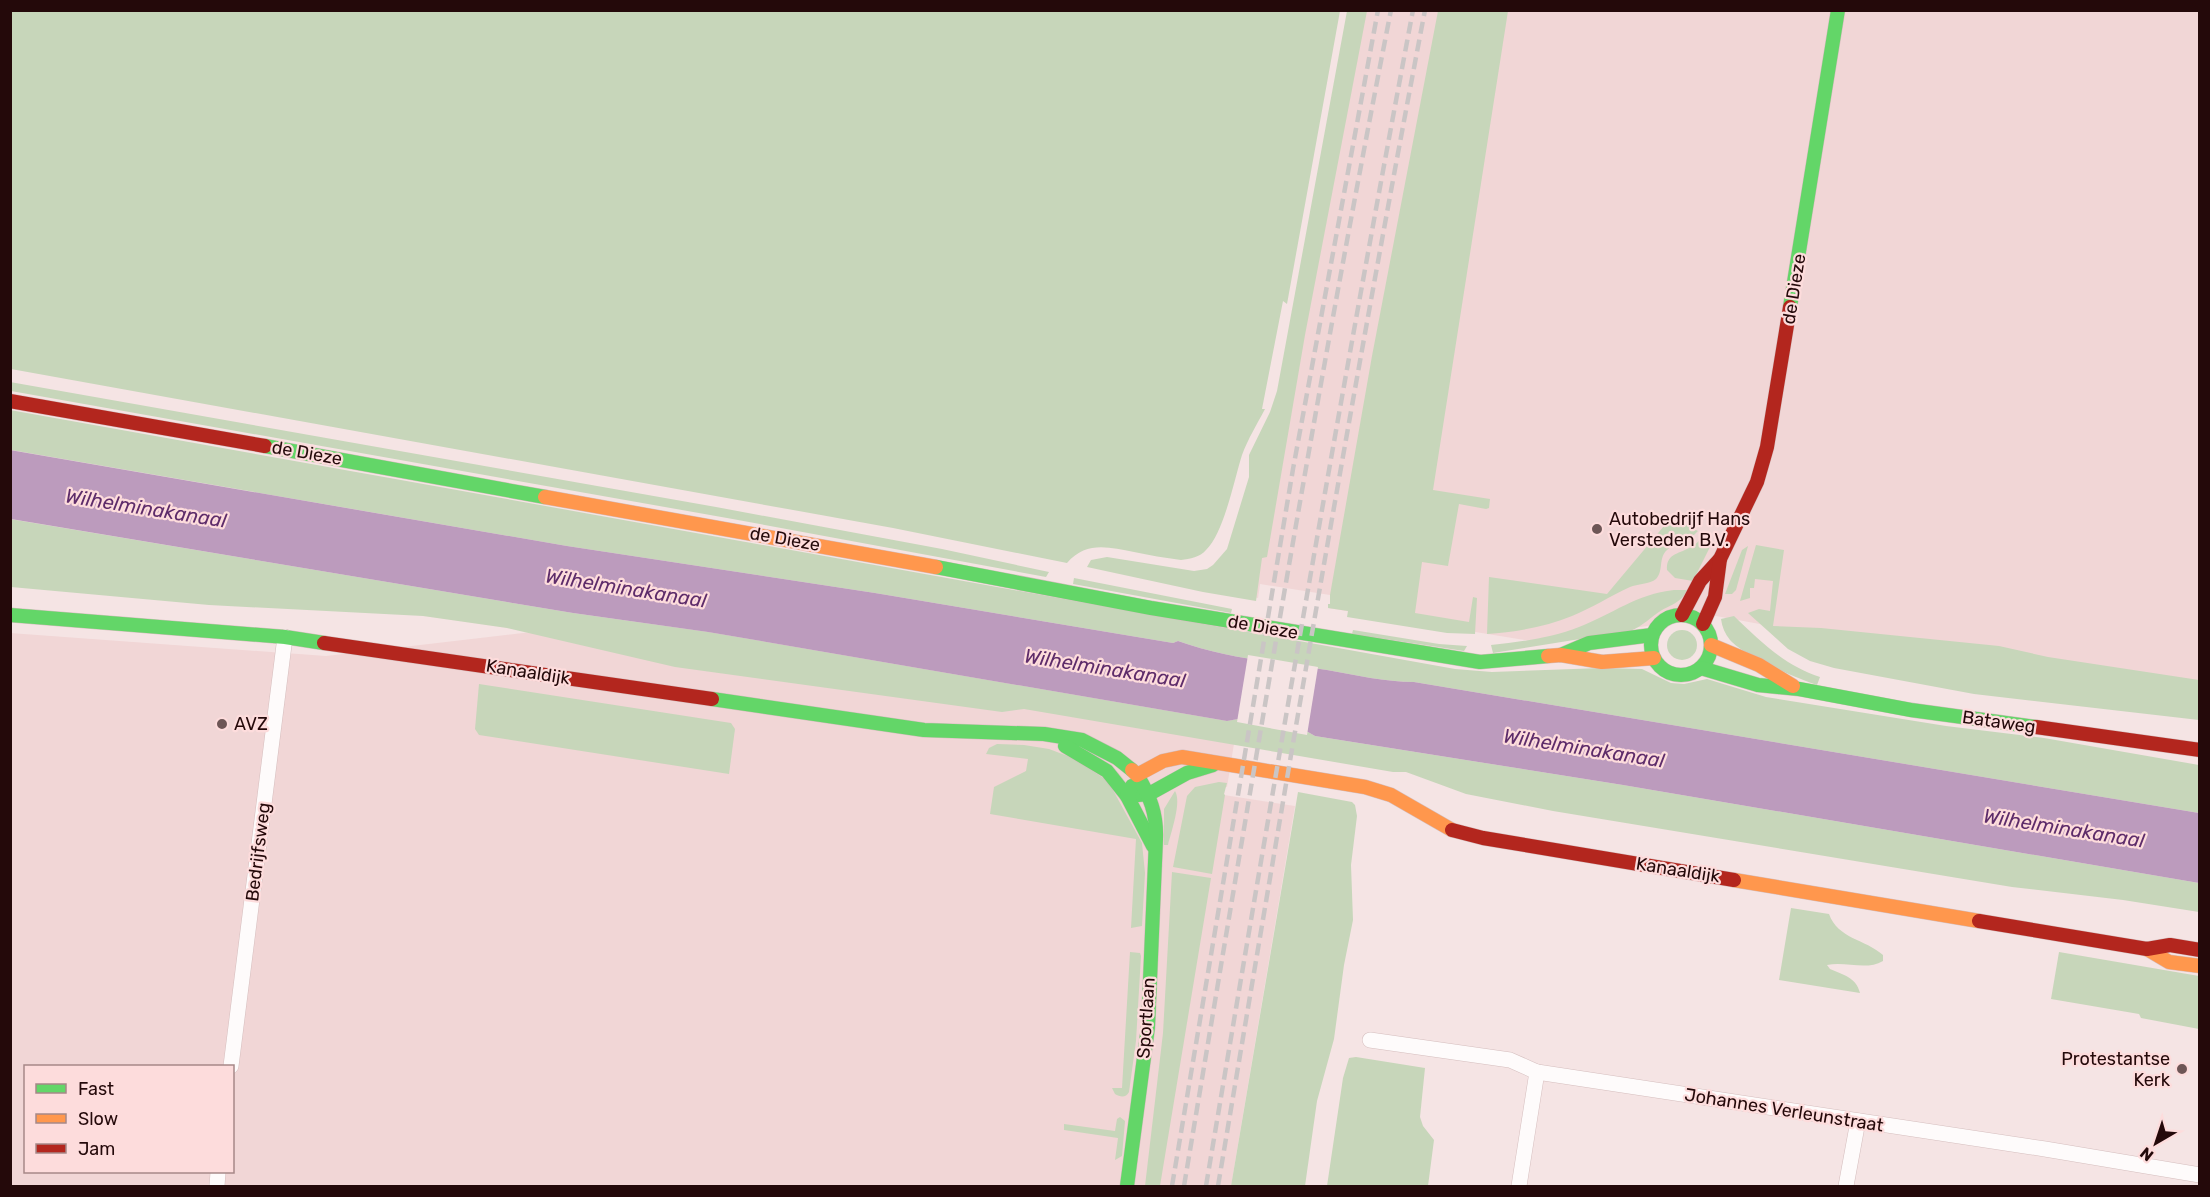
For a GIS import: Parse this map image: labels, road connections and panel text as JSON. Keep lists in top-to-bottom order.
{
  "streets": {
    "street": [
      "de Dieze",
      "Kanaaldijk",
      "Bataweg",
      "Bedrijfsweg",
      "Sportlaan",
      "Johannes Verleunstraat"
    ]
  },
  "crossings": [
    ["de Dieze", "Bataweg"],
    ["Kanaaldijk", "Bedrijfsweg"],
    ["Kanaaldijk", "Sportlaan"]
  ],
  "water": ["Wilhelminakanaal"],
  "places": ["Autobedrijf Hans Versteden B.V.", "AVZ", "Protestantse Kerk"],
  "legend": ["Fast", "Slow", "Jam"],
  "north": "bottom left"
}
